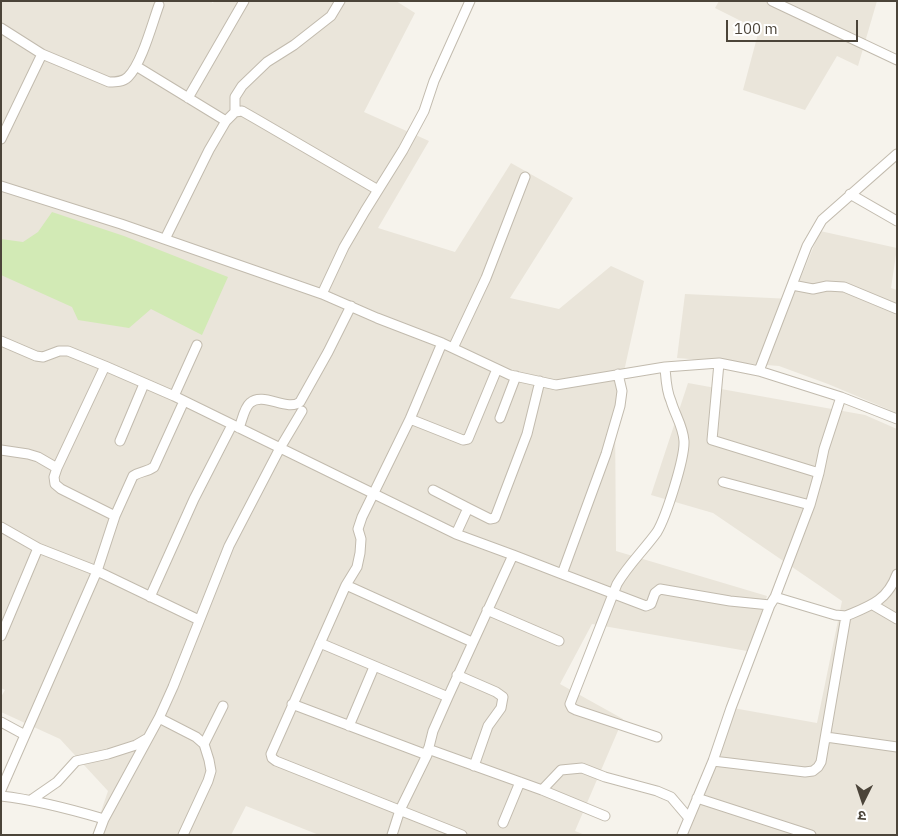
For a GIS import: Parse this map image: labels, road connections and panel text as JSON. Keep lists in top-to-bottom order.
{
  "scale_bar": "100 m",
  "north": "bottom"
}
